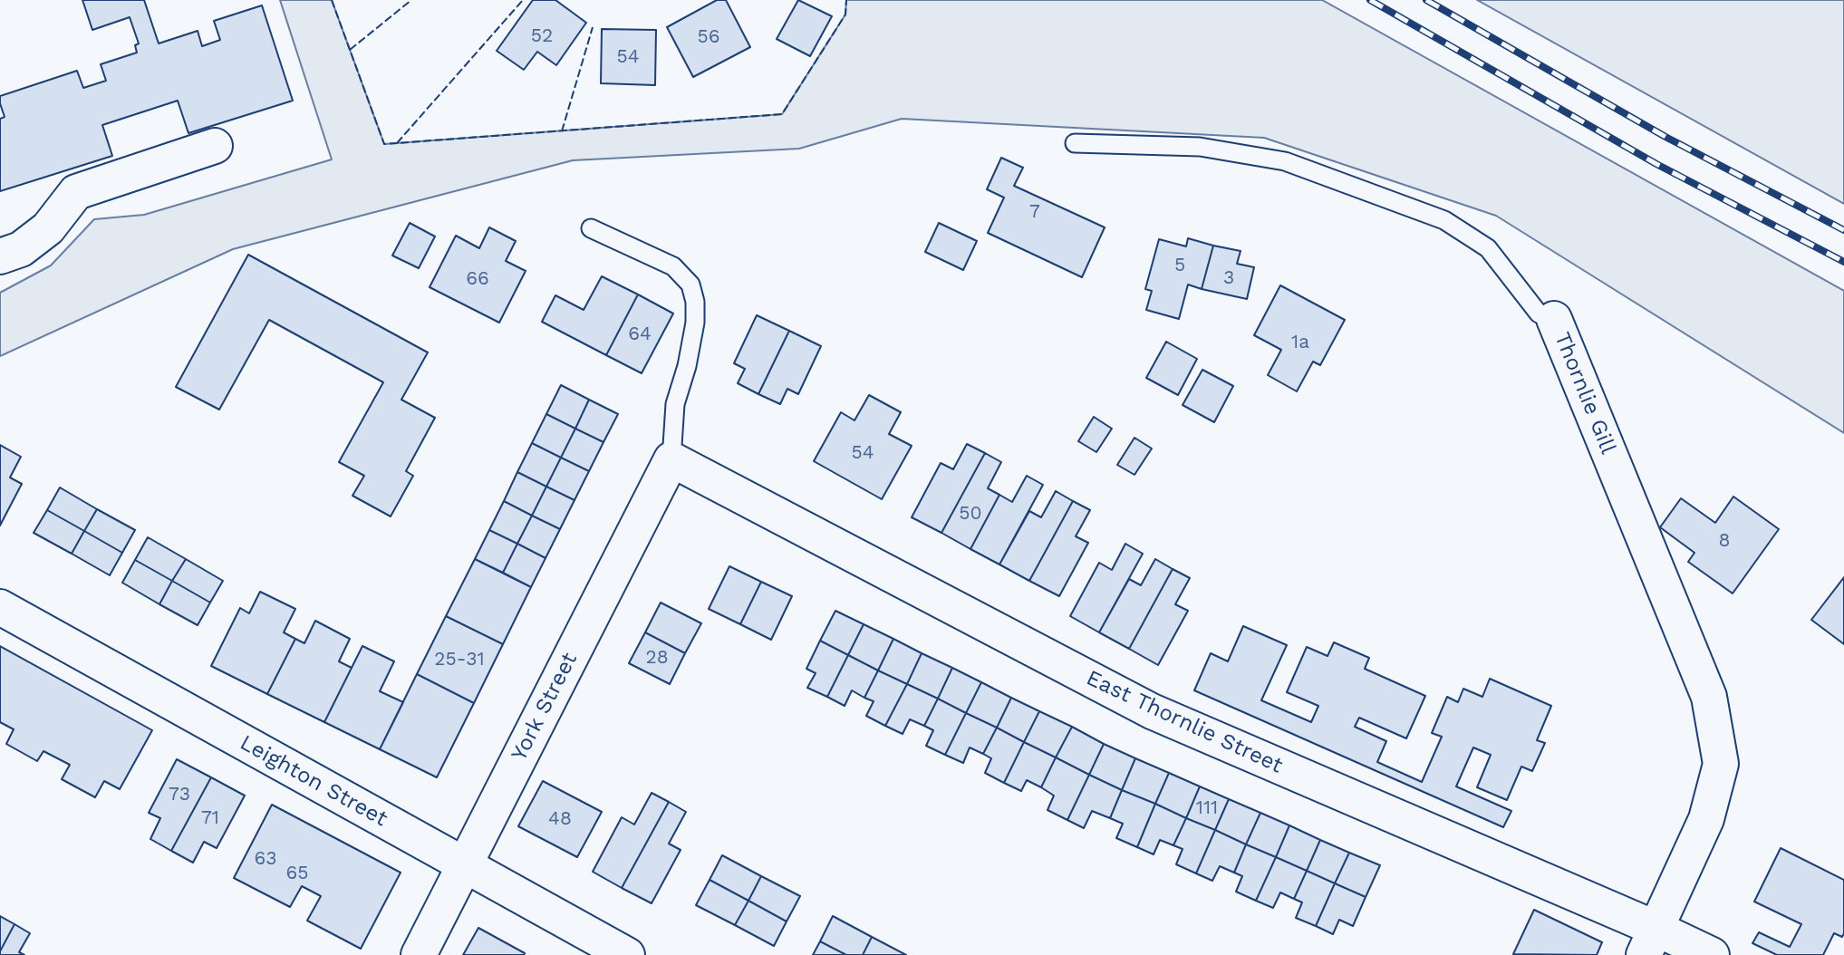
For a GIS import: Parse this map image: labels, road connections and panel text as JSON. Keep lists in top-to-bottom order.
{
  "streets": {
    "street": [
      "Thornlie Gill",
      "York Street",
      "East Thornlie Street",
      "Leighton Street"
    ]
  },
  "crossings": [
    ["Thornlie Gill", "East Thornlie Street"],
    ["York Street", "East Thornlie Street"],
    ["York Street", "Leighton Street"]
  ],
  "house_numbers": [
    "52",
    "56",
    "54",
    "7",
    "5",
    "3",
    "66",
    "64",
    "1a",
    "54",
    "50",
    "8",
    "28",
    "25-31",
    "73",
    "111",
    "71",
    "48",
    "63",
    "65"
  ]
}
